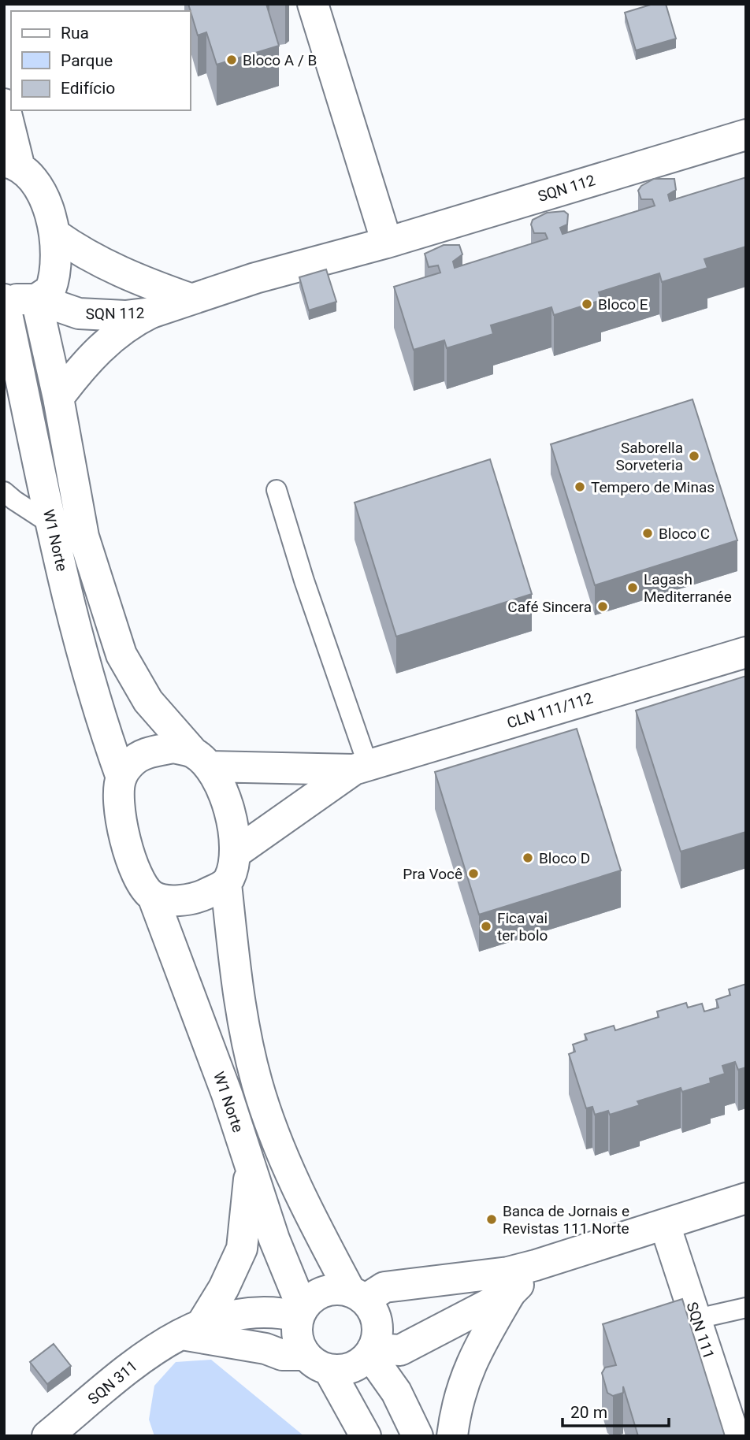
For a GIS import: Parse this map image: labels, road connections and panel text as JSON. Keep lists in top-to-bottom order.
{
  "streets": {
    "street": [
      "SQN 112",
      "W1 Norte",
      "CLN 111/112",
      "SQN 111",
      "SQN 311"
    ]
  },
  "crossings": [
    ["SQN 112", "W1 Norte"],
    ["W1 Norte", "CLN 111/112"],
    ["W1 Norte", "SQN 311"]
  ],
  "places": [
    "Bloco A / B",
    "Bloco E",
    "Saborella Sorveteria",
    "Tempero de Minas",
    "Bloco C",
    "Lagash Mediterranée",
    "Café Sincera",
    "Bloco D",
    "Pra Você",
    "Fica vai ter bolo",
    "Banca de Jornais e Revistas 111 Norte"
  ],
  "legend": ["Rua", "Parque", "Edifício"],
  "scale_bar": "20 m"
}
